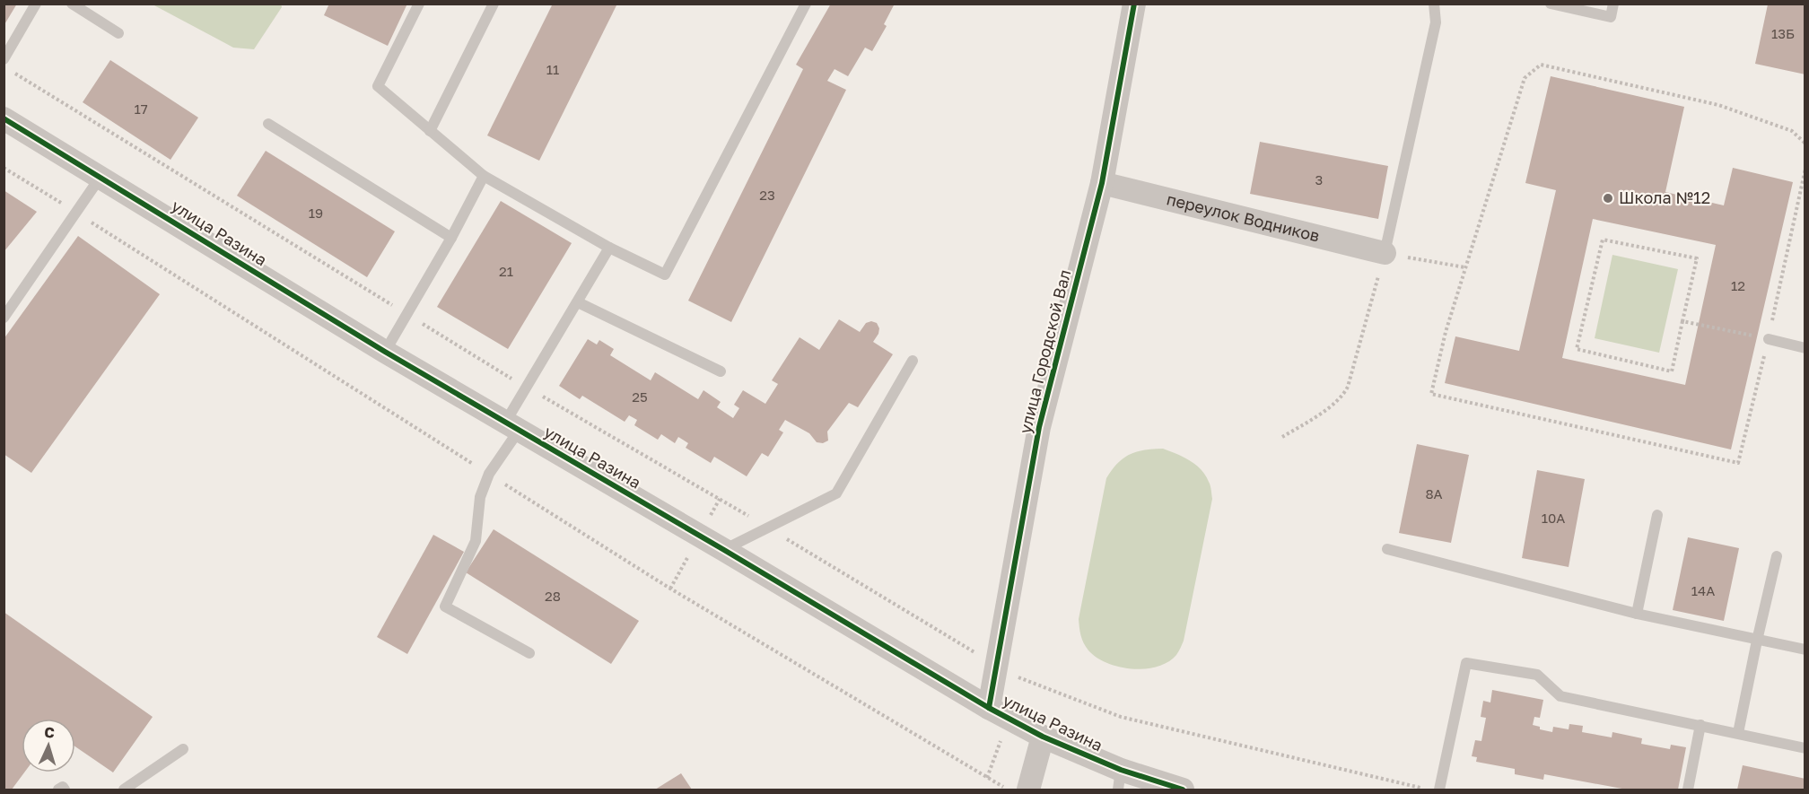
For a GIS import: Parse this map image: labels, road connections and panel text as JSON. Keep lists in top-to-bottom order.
{
  "streets": {
    "street": ["переулок Водников", "улица Разина", "улица Городской Вал"]
  },
  "crossings": [
    ["переулок Водников", "улица Городской Вал"],
    ["улица Разина", "улица Городской Вал"]
  ],
  "places": ["Школа №12"],
  "house_numbers": [
    "13Б",
    "11",
    "17",
    "3",
    "23",
    "19",
    "21",
    "12",
    "25",
    "8А",
    "10А",
    "14А",
    "28"
  ],
  "north": "top"
}
